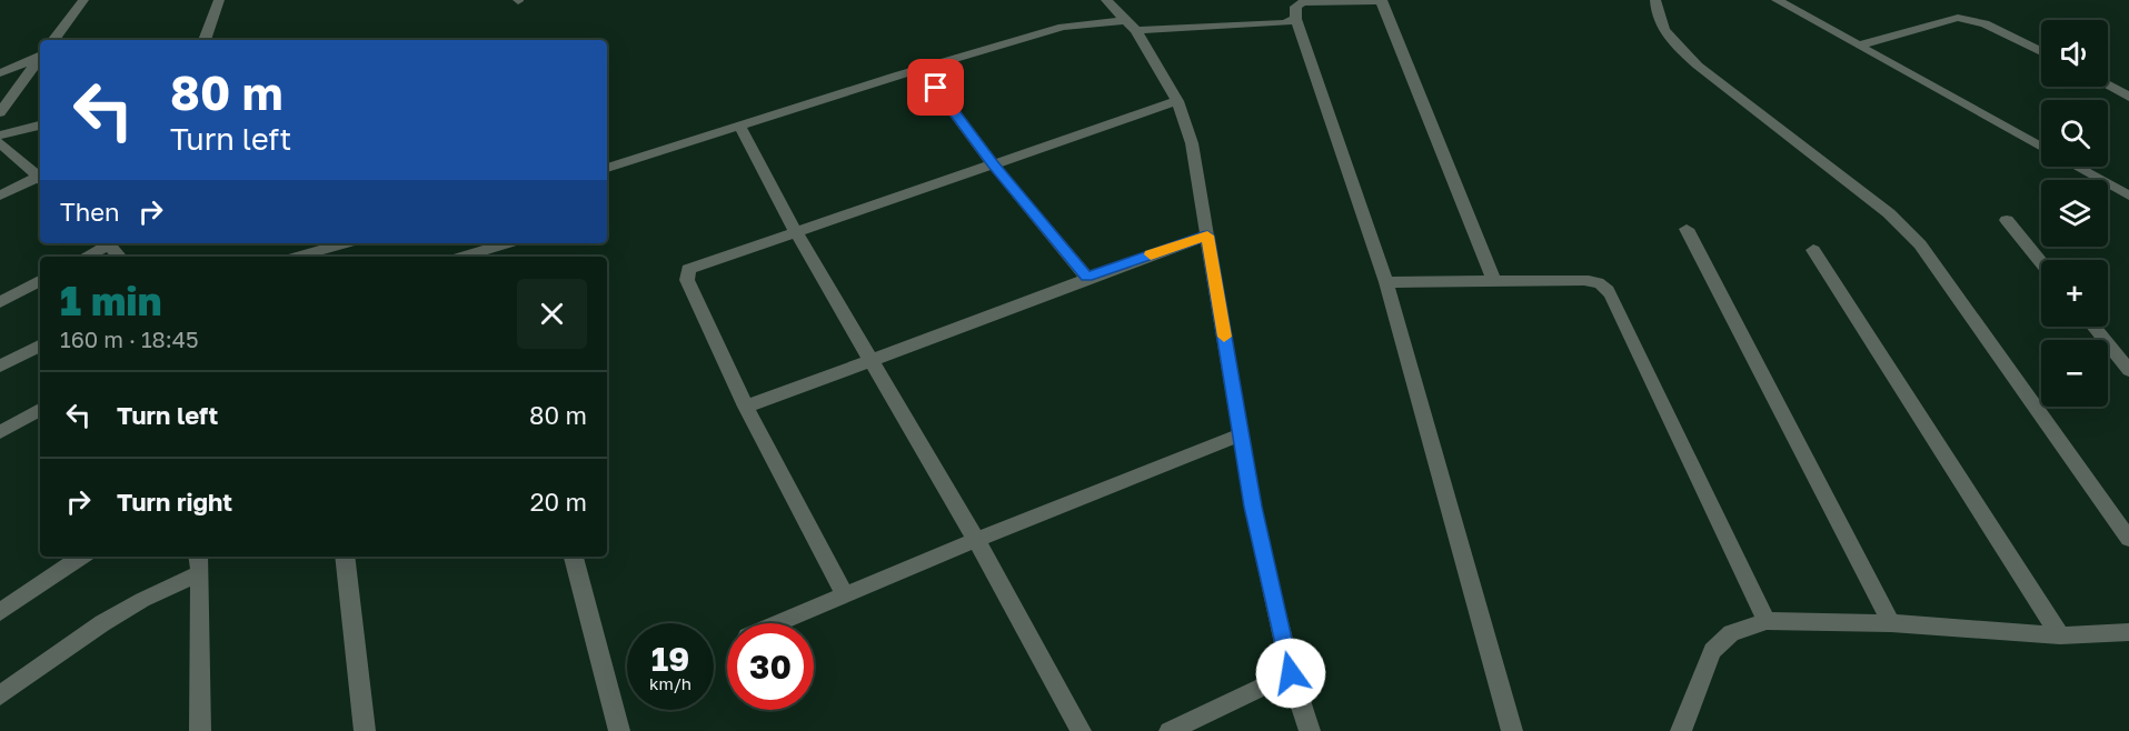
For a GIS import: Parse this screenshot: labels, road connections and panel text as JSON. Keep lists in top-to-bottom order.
{
  "page": {
    "map_buttons": ["+", "−"],
    "turn": ["80 m", "Turn left"],
    "then": "Then",
    "heading": ["1 min", "160 m · 18:45"],
    "list": [
      {
        "name": "Turn left",
        "value": "80 m"
      },
      {
        "name": "Turn right",
        "value": "20 m"
      }
    ],
    "speed": "19 km/h",
    "limit": "30"
  }
}
